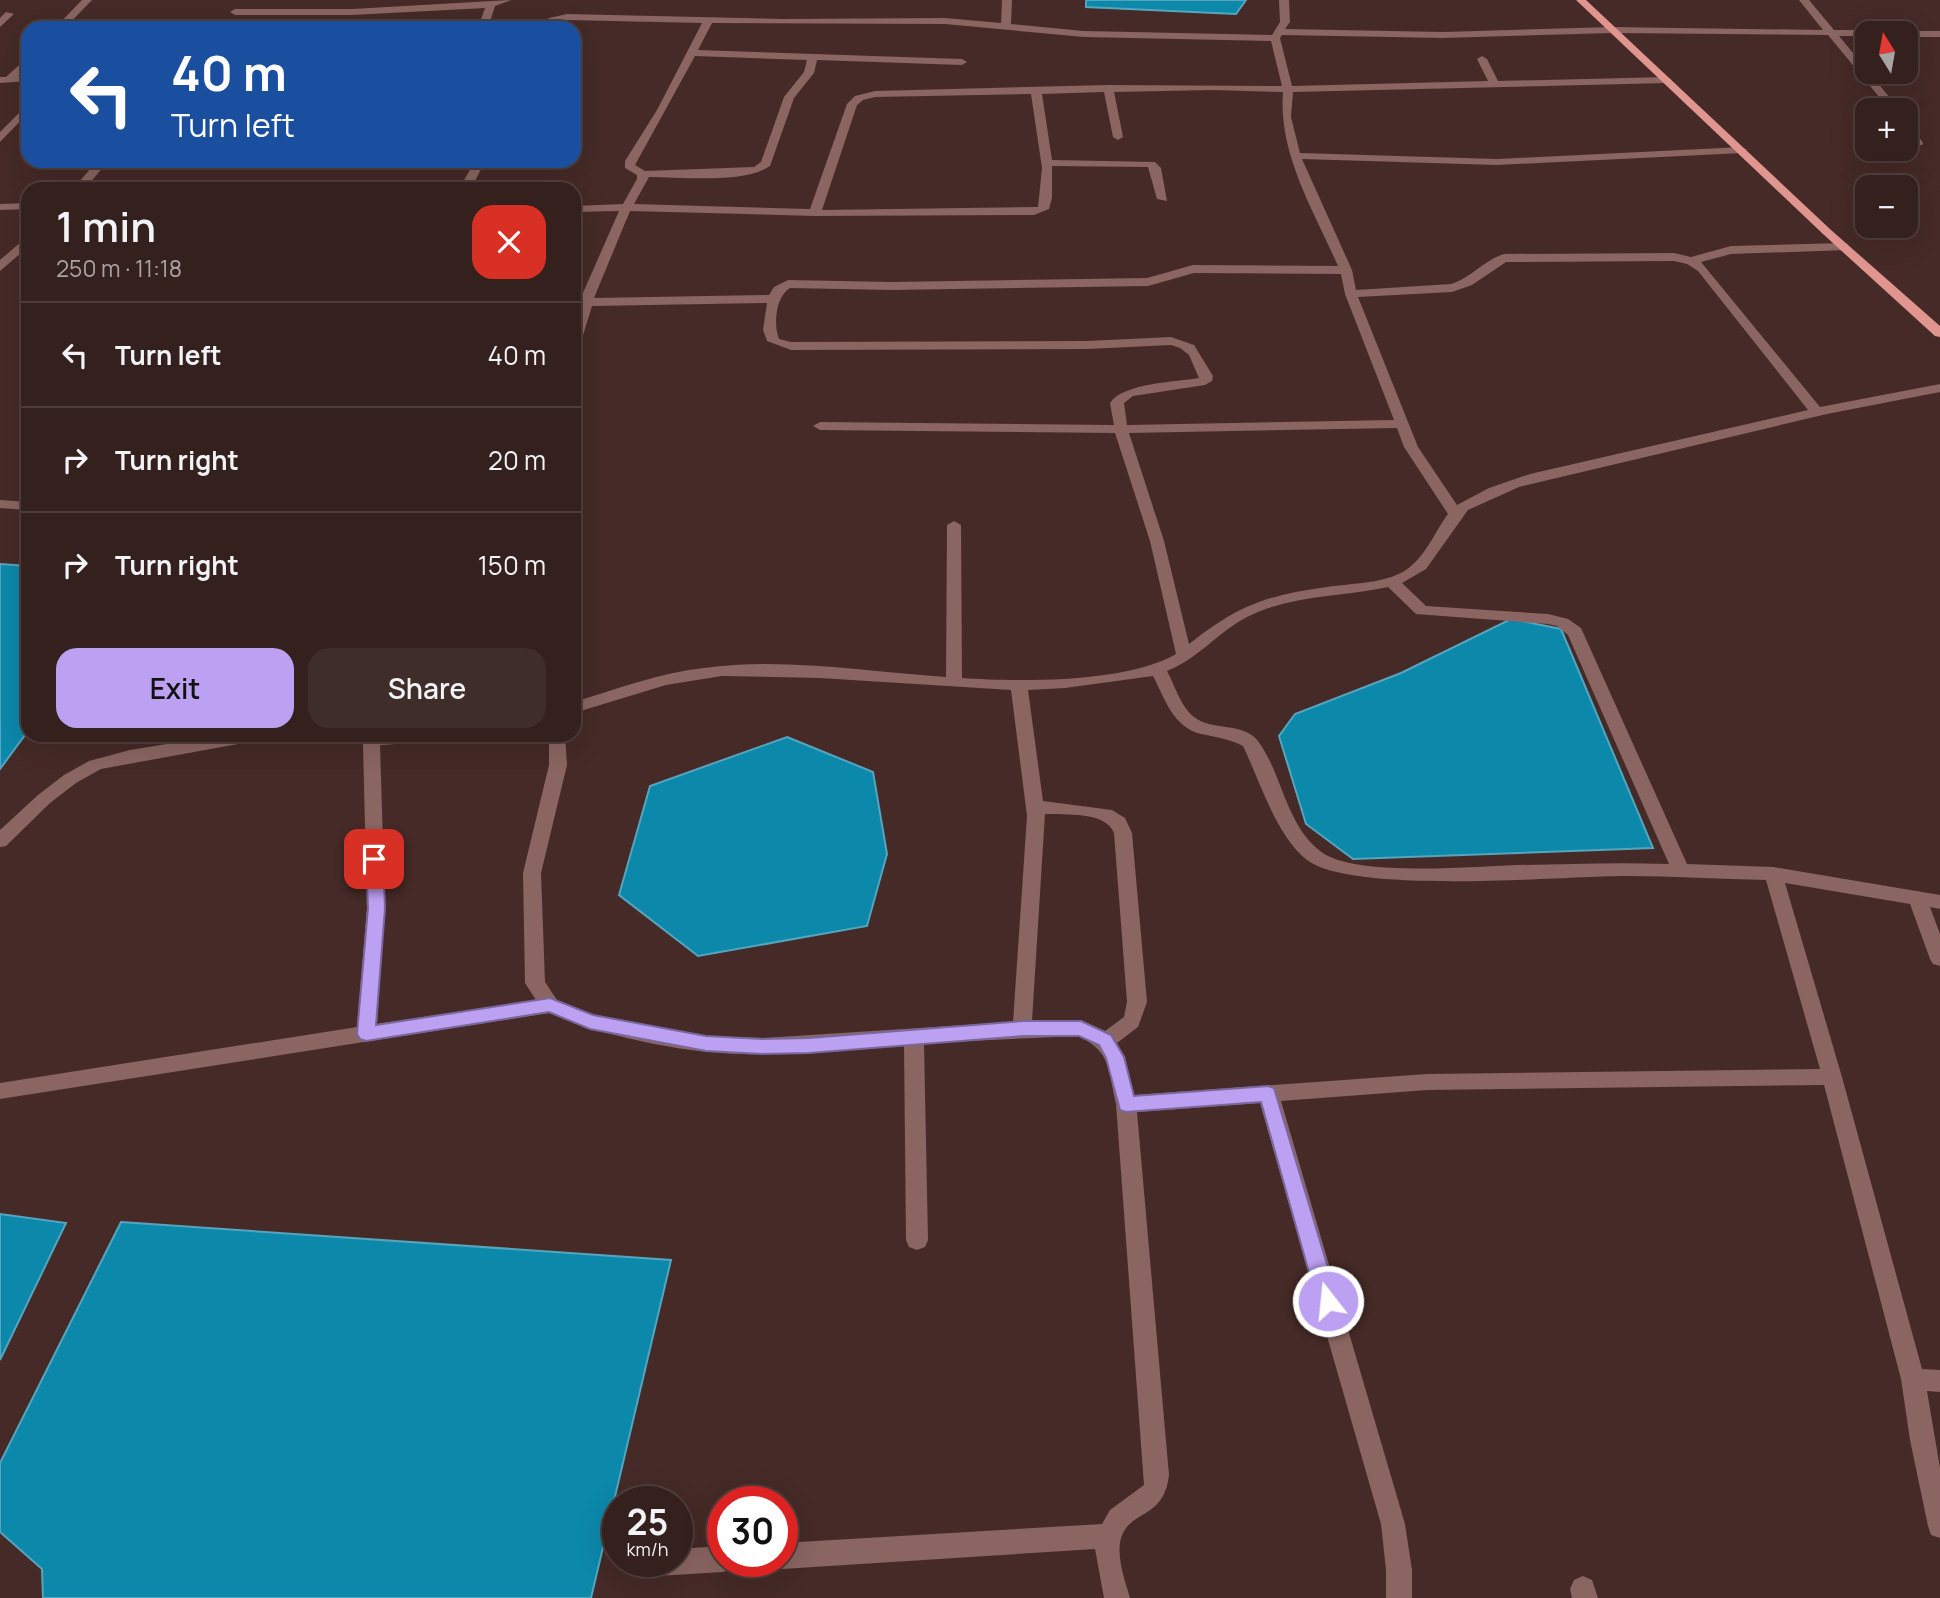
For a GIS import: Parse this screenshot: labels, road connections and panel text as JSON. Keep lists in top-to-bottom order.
{
  "north": "top",
  "page": {
    "map_buttons": ["+", "−"],
    "turn": ["40 m", "Turn left"],
    "heading": ["1 min", "250 m · 11:18"],
    "list": [
      {
        "name": "Turn left",
        "value": "40 m"
      },
      {
        "name": "Turn right",
        "value": "20 m"
      },
      {
        "name": "Turn right",
        "value": "150 m"
      }
    ],
    "buttons": ["Exit", "Share"],
    "speed": "25 km/h",
    "limit": "30"
  }
}
